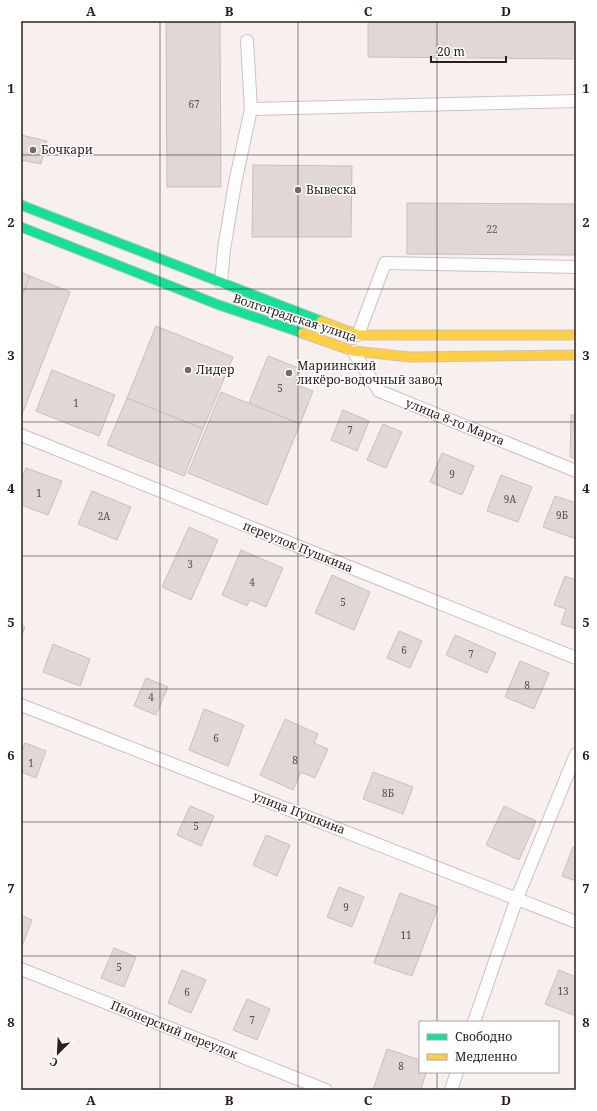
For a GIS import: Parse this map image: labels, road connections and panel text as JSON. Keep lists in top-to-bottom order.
{
  "streets": {
    "main road": ["Волгоградская улица"],
    "lane": [
      "улица 8-го Марта",
      "переулок Пушкина",
      "улица Пушкина",
      "Пионерский переулок"
    ]
  },
  "crossings": [
    ["Волгоградская улица", "улица 8-го Марта"]
  ],
  "places": [
    "Бочкари",
    "Вывеска",
    "Лидер",
    "Мариинский ликёро-водочный завод"
  ],
  "house_numbers": [
    "67",
    "22",
    "5",
    "1",
    "7",
    "9",
    "1",
    "9А",
    "9Б",
    "2А",
    "3",
    "4",
    "5",
    "6",
    "7",
    "8",
    "4",
    "6",
    "8",
    "1",
    "8Б",
    "5",
    "9",
    "11",
    "5",
    "13",
    "6",
    "7",
    "8"
  ],
  "legend": ["Свободно", "Медленно"],
  "scale_bar": "20 m",
  "north": "bottom left",
  "grid": {
    "columns": [
      "A",
      "B",
      "C",
      "D"
    ],
    "rows": [
      "1",
      "2",
      "3",
      "4",
      "5",
      "6",
      "7",
      "8"
    ]
  }
}
